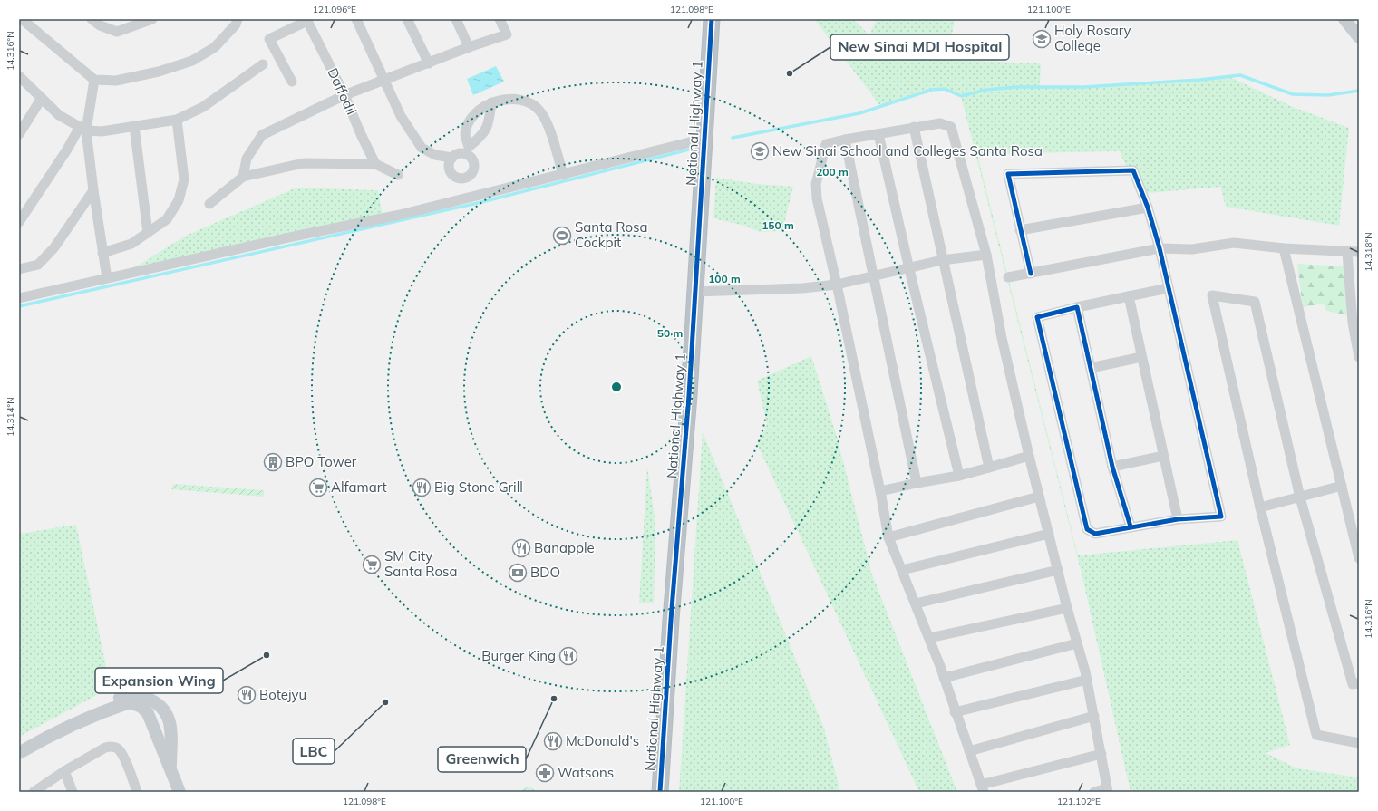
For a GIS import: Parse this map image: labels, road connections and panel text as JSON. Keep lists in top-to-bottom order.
{
  "streets": {
    "highway": ["National Highway 1"],
    "street": ["Daffodil"]
  },
  "places": {
    "school or university": ["Holy Rosary College", "New Sinai School and Colleges Santa Rosa"],
    "other": [
      "New Sinai MDI Hospital",
      "Expansion Wing",
      "Greenwich",
      "LBC"
    ],
    "sports": ["Santa Rosa Cockpit"],
    "building": ["BPO Tower"],
    "supermarket": ["Alfamart", "SM City Santa Rosa"],
    "restaurant": [
      "Big Stone Grill",
      "Banapple",
      "Burger King",
      "Botejyu",
      "McDonald's"
    ],
    "bank": ["BDO"],
    "pharmacy": ["Watsons"]
  },
  "coordinates": [
    "121.096°E",
    "121.098°E",
    "121.100°E",
    "14.316°N",
    "14.318°N",
    "14.314°N",
    "121.102°E"
  ],
  "rings": [
    "200 m",
    "150 m",
    "100 m",
    "50 m"
  ]
}
